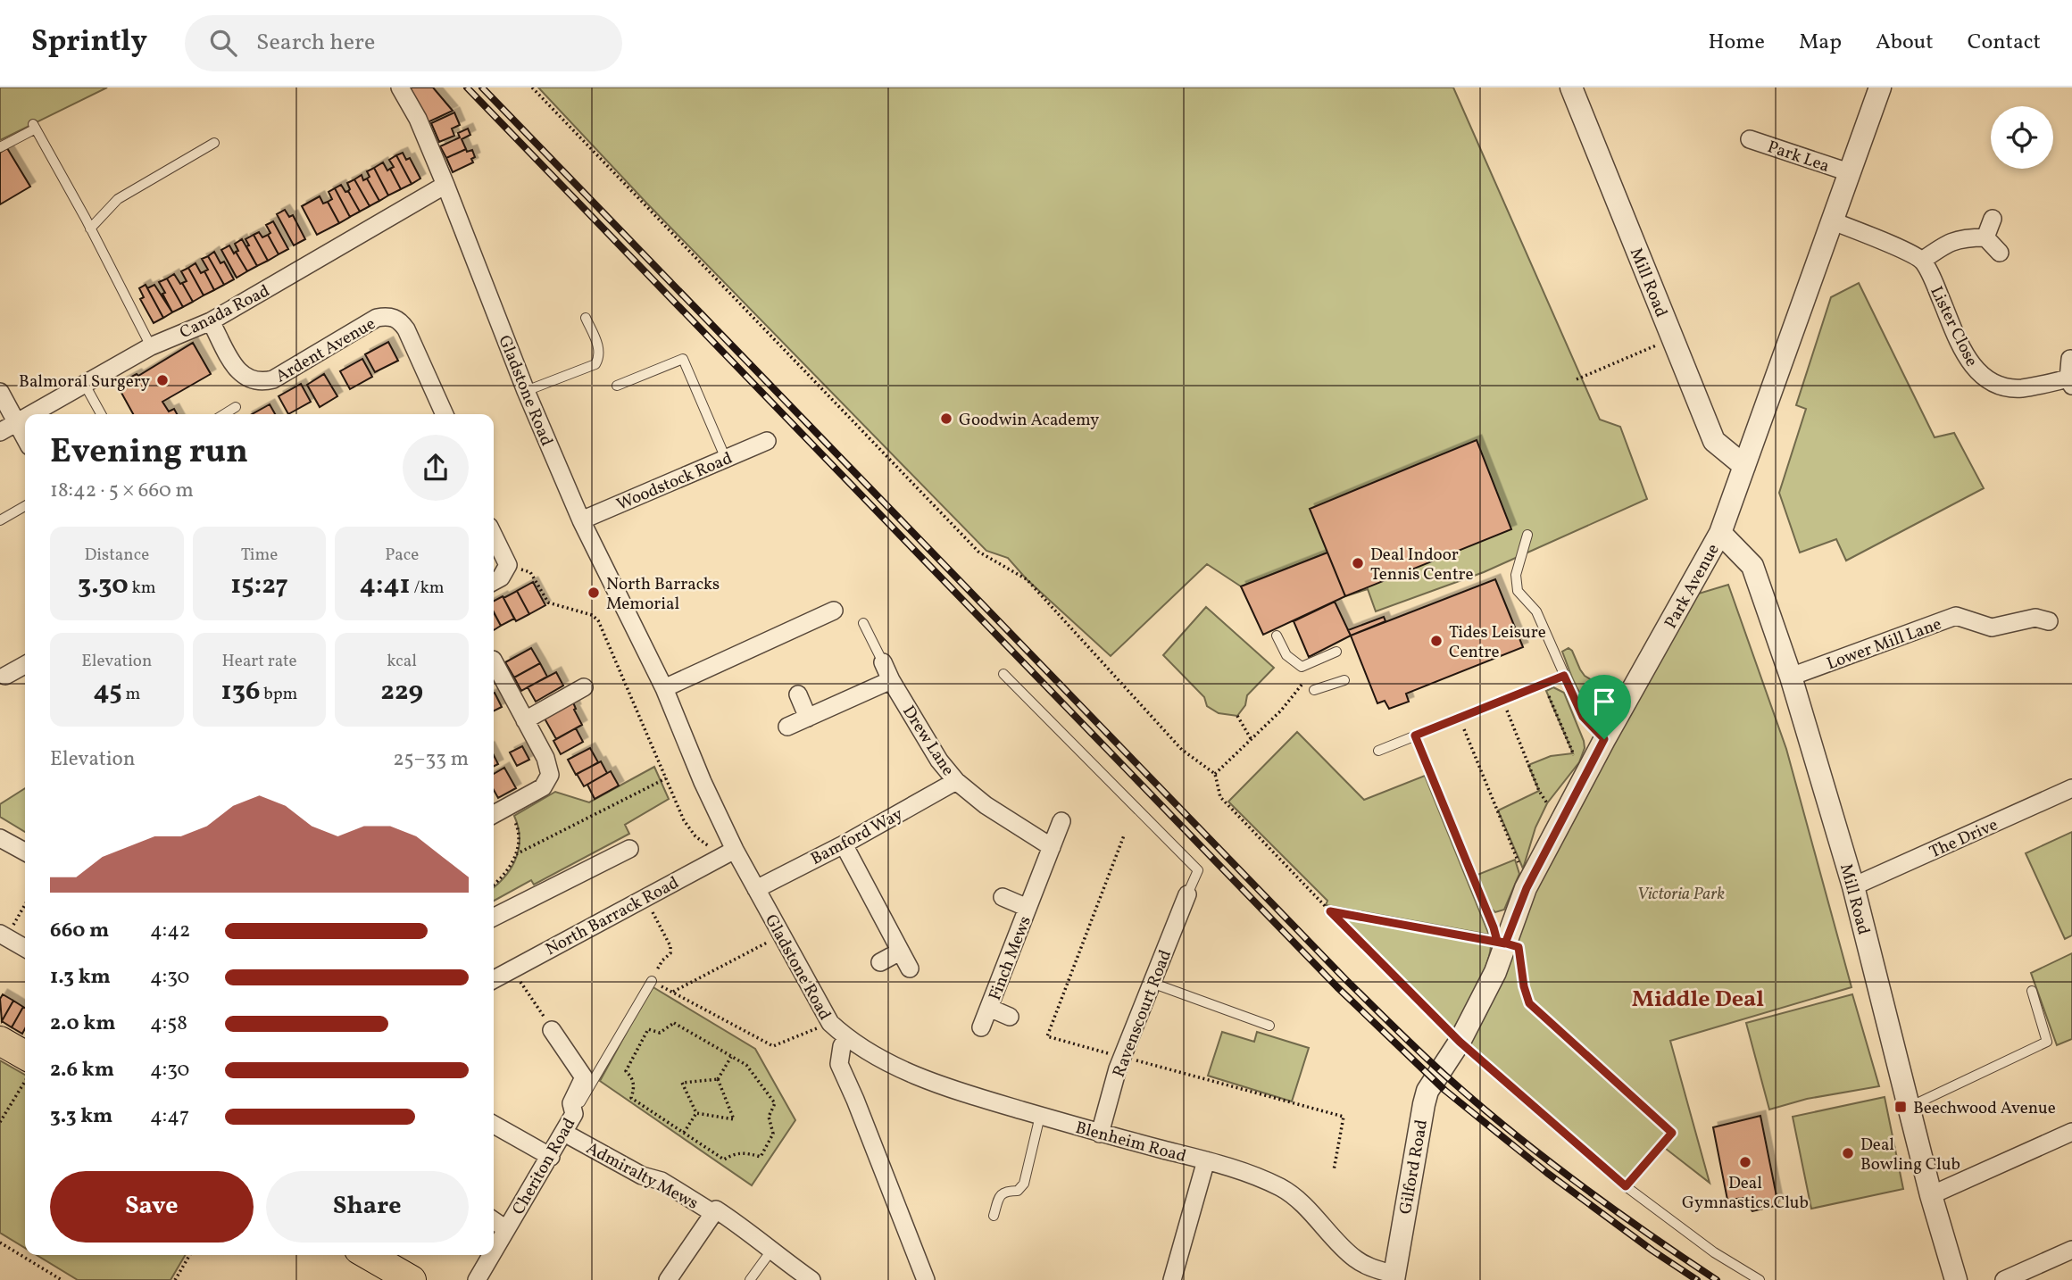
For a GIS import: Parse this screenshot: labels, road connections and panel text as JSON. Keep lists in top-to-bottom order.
{
  "streets": {
    "street": [
      "Park Lea",
      "Mill Road",
      "Canada Road",
      "Lister Close",
      "Ardent Avenue",
      "Gladstone Road",
      "Woodstock Road",
      "Park Avenue",
      "Lower Mill Lane",
      "Drew Lane",
      "Bamford Way",
      "The Drive",
      "North Barrack Road",
      "Finch Mews",
      "Ravenscourt Road",
      "Blenheim Road",
      "Cheriton Road",
      "Gilford Road",
      "Admiralty Mews"
    ]
  },
  "crossings": [
    ["Park Lea", "Park Avenue"],
    ["Mill Road", "Park Avenue"],
    ["Mill Road", "Lower Mill Lane"],
    ["Mill Road", "The Drive"],
    ["Canada Road", "Ardent Avenue"],
    ["Canada Road", "Gladstone Road"],
    ["Gladstone Road", "Woodstock Road"],
    ["Gladstone Road", "Bamford Way"],
    ["Gladstone Road", "North Barrack Road"],
    ["Gladstone Road", "Blenheim Road"],
    ["Park Avenue", "Gilford Road"],
    ["Drew Lane", "Bamford Way"],
    ["Drew Lane", "Finch Mews"],
    ["Ravenscourt Road", "Blenheim Road"],
    ["Blenheim Road", "Gilford Road"]
  ],
  "districts": ["Middle Deal"],
  "parks": ["Victoria Park"],
  "places": {
    "other": [
      "Balmoral Surgery",
      "Goodwin Academy",
      "Deal Indoor Tennis Centre",
      "North Barracks Memorial",
      "Tides Leisure Centre",
      "Deal Bowling Club",
      "Deal Gymnastics Club"
    ],
    "transit": ["Beechwood Avenue"]
  },
  "page": {
    "header": "Sprintly",
    "search": "Search here",
    "nav": [
      "Home",
      "Map",
      "About",
      "Contact"
    ],
    "heading": ["Evening run", "18:42 · 5 × 660 m"],
    "stats": [
      ["Distance", "3.30 km"],
      ["Time", "15:27"],
      ["Pace", "4:41 /km"],
      ["Elevation", "45 m"],
      ["Heart rate", "136 bpm"],
      ["kcal", "229"]
    ],
    "chart": ["Elevation", "25–33 m"],
    "list": [
      {
        "name": "660 m",
        "note": "4:42"
      },
      {
        "name": "1.3 km",
        "note": "4:30"
      },
      {
        "name": "2.0 km",
        "note": "4:58"
      },
      {
        "name": "2.6 km",
        "note": "4:30"
      },
      {
        "name": "3.3 km",
        "note": "4:47"
      }
    ],
    "buttons": ["Save", "Share"]
  }
}
